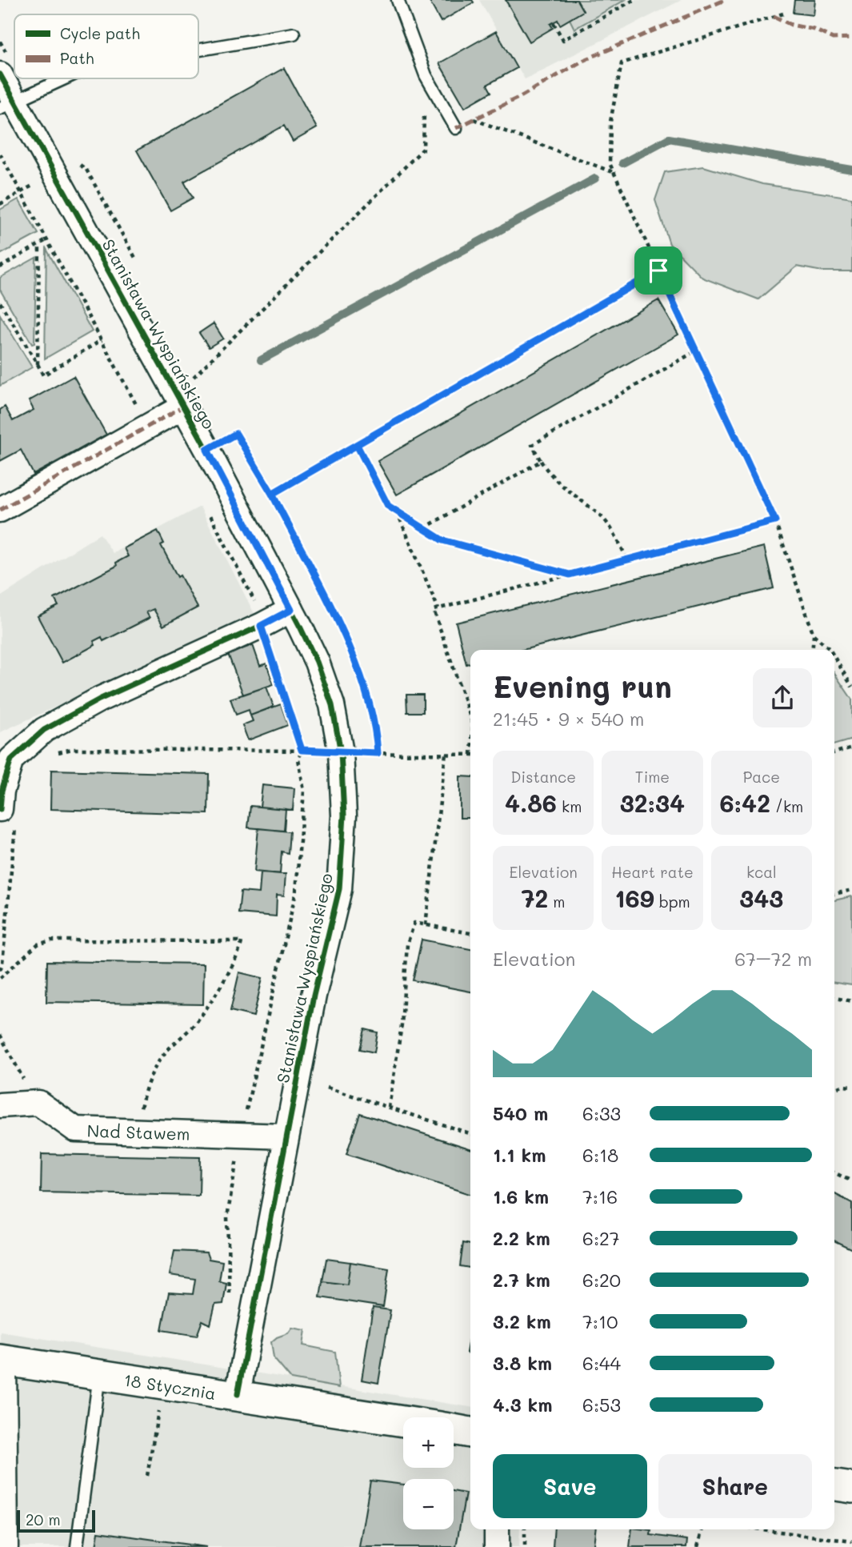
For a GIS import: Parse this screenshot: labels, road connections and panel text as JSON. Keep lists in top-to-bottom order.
{
  "streets": {
    "street": ["Stanisława Wyspiańskiego", "Nad Stawem", "18 Stycznia"]
  },
  "crossings": [
    ["Stanisława Wyspiańskiego", "Nad Stawem"],
    ["Stanisława Wyspiańskiego", "18 Stycznia"]
  ],
  "legend": ["Cycle path", "Path"],
  "scale_bar": "20 m",
  "page": {
    "heading": ["Evening run", "21:45 · 9 × 540 m"],
    "stats": [
      ["Distance", "4.86 km"],
      ["Time", "32:34"],
      ["Pace", "6:42 /km"],
      ["Elevation", "72 m"],
      ["Heart rate", "169 bpm"],
      ["kcal", "343"]
    ],
    "chart": ["Elevation", "67–72 m"],
    "list": [
      {
        "name": "540 m",
        "note": "6:33"
      },
      {
        "name": "1.1 km",
        "note": "6:18"
      },
      {
        "name": "1.6 km",
        "note": "7:16"
      },
      {
        "name": "2.2 km",
        "note": "6:27"
      },
      {
        "name": "2.7 km",
        "note": "6:20"
      },
      {
        "name": "3.2 km",
        "note": "7:10"
      },
      {
        "name": "3.8 km",
        "note": "6:44"
      },
      {
        "name": "4.3 km",
        "note": "6:53"
      }
    ],
    "map_buttons": ["+", "−"],
    "buttons": ["Save", "Share"],
    "scale": "20 m"
  }
}
